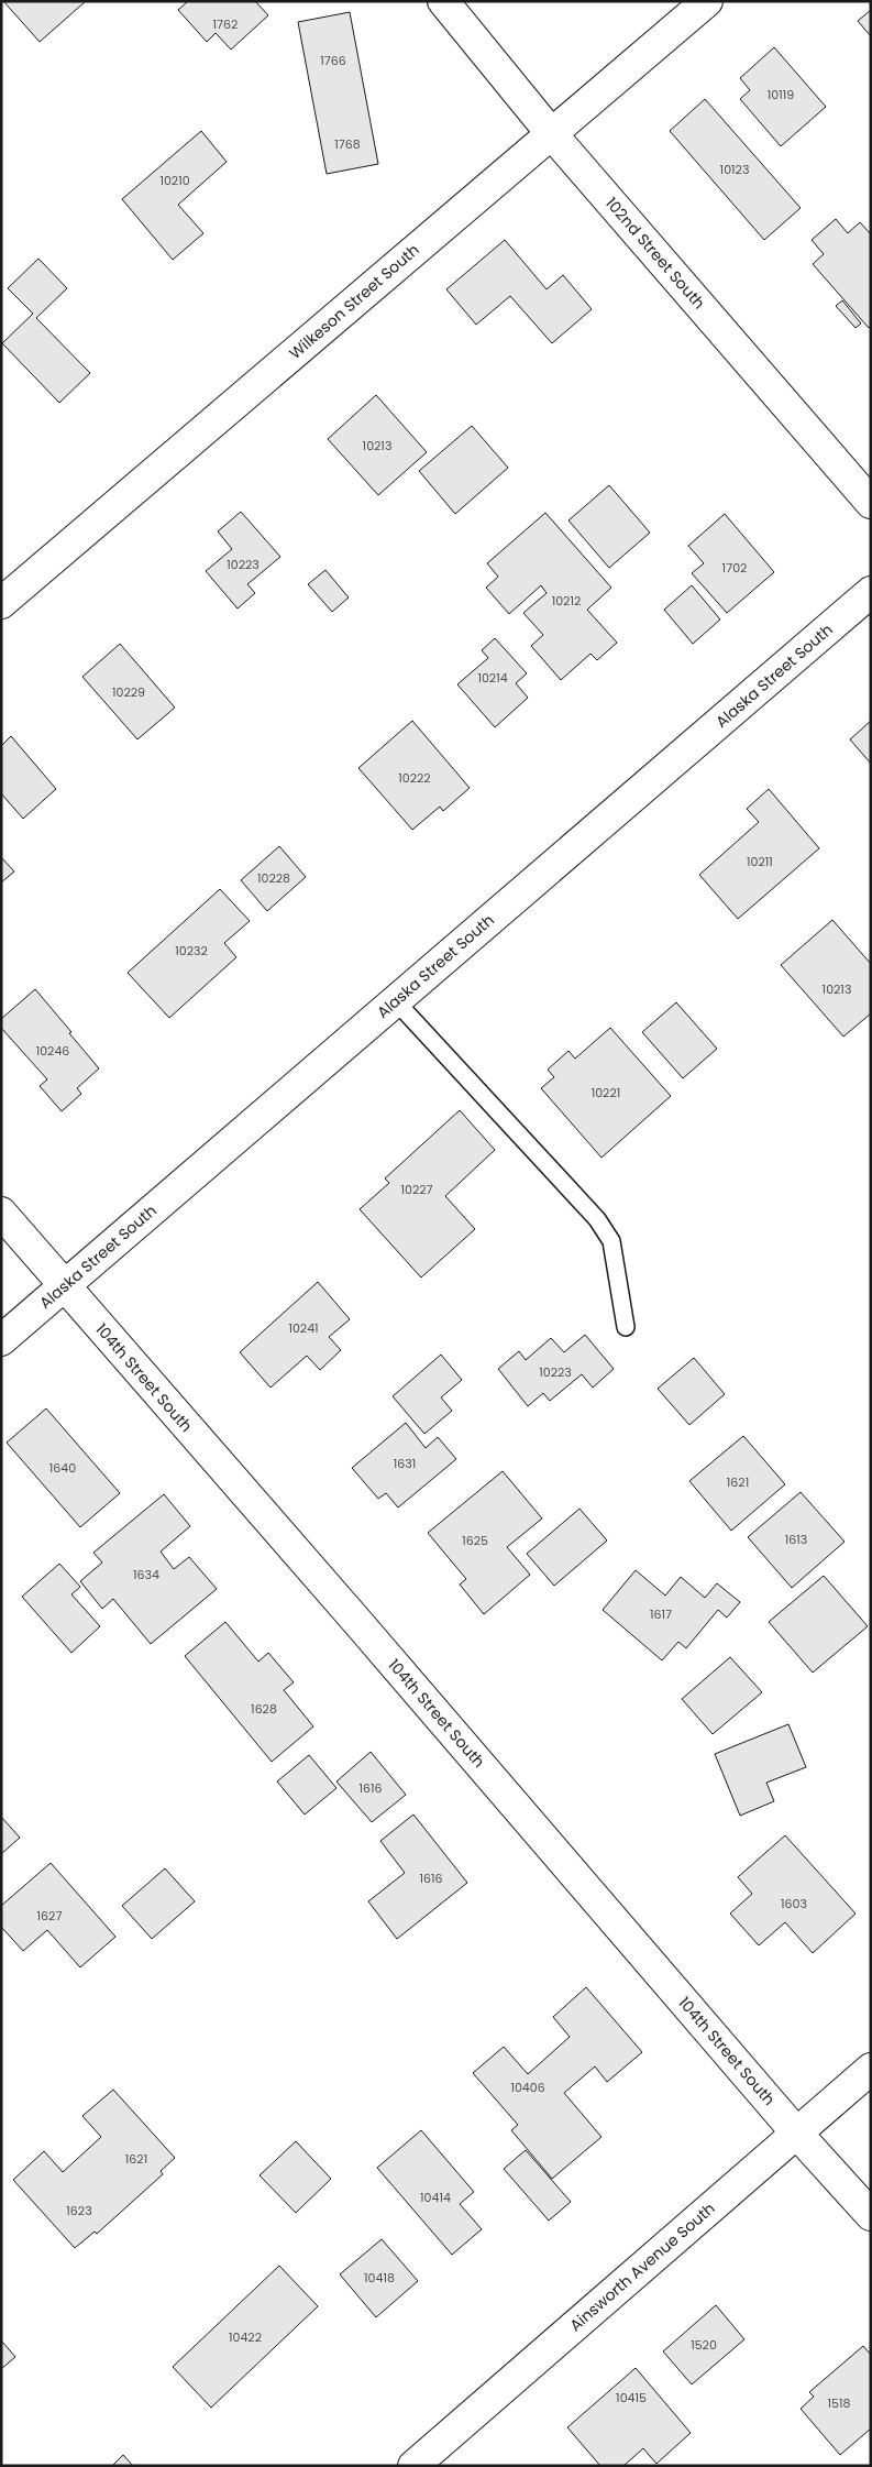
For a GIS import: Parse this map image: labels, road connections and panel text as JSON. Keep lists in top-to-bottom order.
{
  "streets": {
    "street": [
      "102nd Street South",
      "Wilkeson Street South",
      "Alaska Street South",
      "104th Street South",
      "Ainsworth Avenue South"
    ]
  },
  "crossings": [
    ["102nd Street South", "Wilkeson Street South"],
    ["Alaska Street South", "104th Street South"],
    ["104th Street South", "Ainsworth Avenue South"]
  ],
  "house_numbers": [
    "1762",
    "1766",
    "10119",
    "1768",
    "10123",
    "10210",
    "10213",
    "10223",
    "1702",
    "10212",
    "10214",
    "10229",
    "10222",
    "10211",
    "10228",
    "10232",
    "10213",
    "10246",
    "10221",
    "10227",
    "10241",
    "10223",
    "1631",
    "1640",
    "1621",
    "1613",
    "1625",
    "1634",
    "1617",
    "1628",
    "1616",
    "1616",
    "1603",
    "1627",
    "10406",
    "1621",
    "10414",
    "1623",
    "10418",
    "10422",
    "1520",
    "10415",
    "1518"
  ]
}
